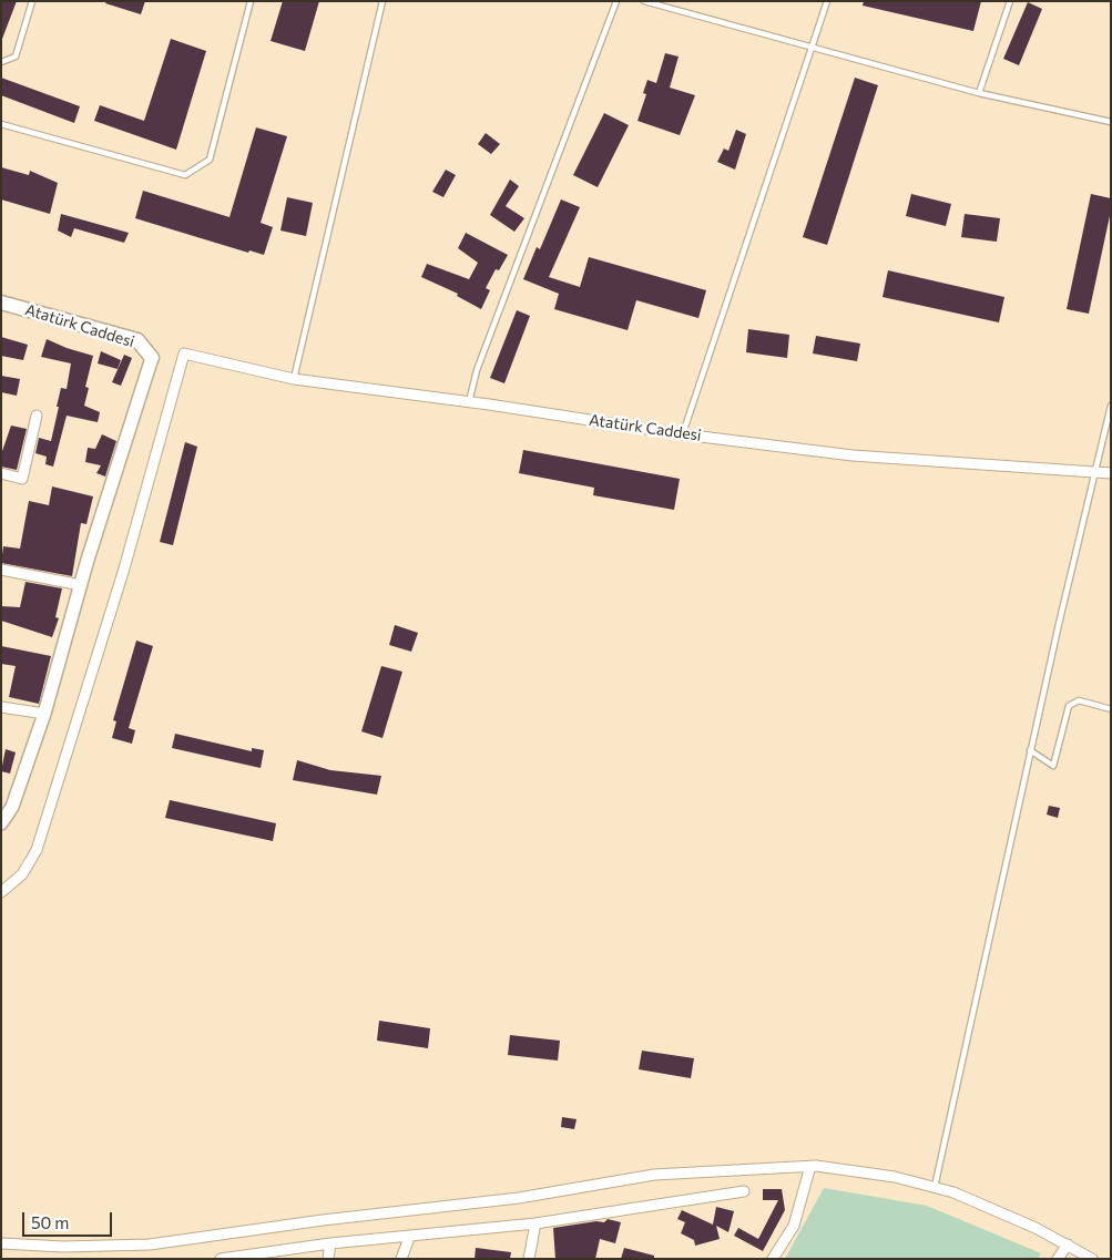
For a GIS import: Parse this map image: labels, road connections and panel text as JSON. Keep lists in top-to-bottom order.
{
  "streets": {
    "main road": ["Atatürk Caddesi"]
  },
  "scale_bar": "50 m"
}
